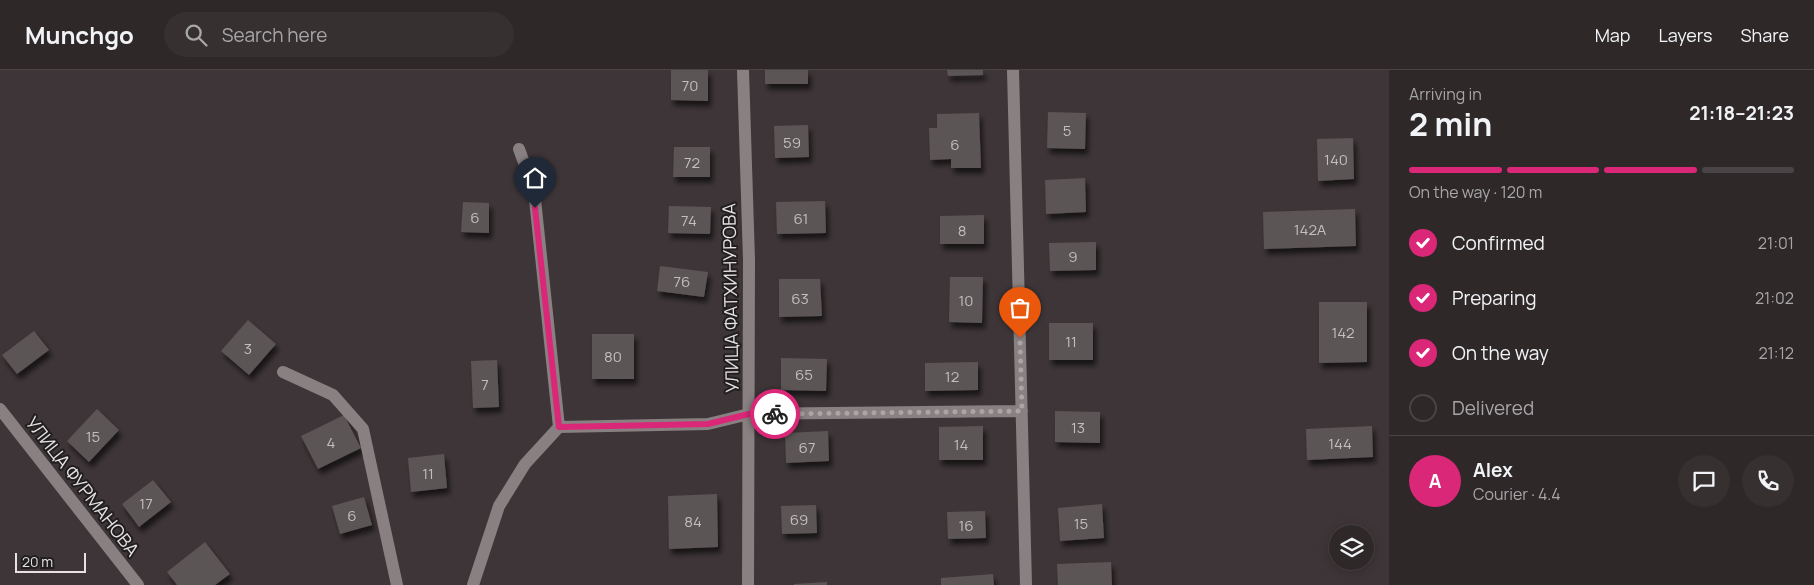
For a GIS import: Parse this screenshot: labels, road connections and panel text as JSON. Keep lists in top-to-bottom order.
{
  "streets": {
    "street": ["УЛИЦА ФАТХИНУРОВА", "УЛИЦА ФУРМАНОВА"]
  },
  "house_numbers": [
    "70",
    "5",
    "59",
    "6",
    "140",
    "72",
    "6",
    "61",
    "74",
    "142А",
    "8",
    "9",
    "76",
    "63",
    "10",
    "142",
    "11",
    "3",
    "80",
    "65",
    "12",
    "7",
    "13",
    "15",
    "4",
    "144",
    "14",
    "67",
    "11",
    "17",
    "6",
    "69",
    "84",
    "15",
    "16"
  ],
  "scale_bar": "20 m",
  "page": {
    "header": "Munchgo",
    "search": "Search here",
    "nav": ["Map", "Layers", "Share"],
    "heading": ["2 min", "Arriving in", "21:18–21:23"],
    "panel": ["Alex", "Courier · 4.4"],
    "bar": "On the way · 120 m",
    "list": [
      ["Confirmed", "21:01"],
      ["Preparing", "21:02"],
      ["On the way", "21:12"],
      "Delivered"
    ],
    "round": "A",
    "scale": "20 m"
  }
}
